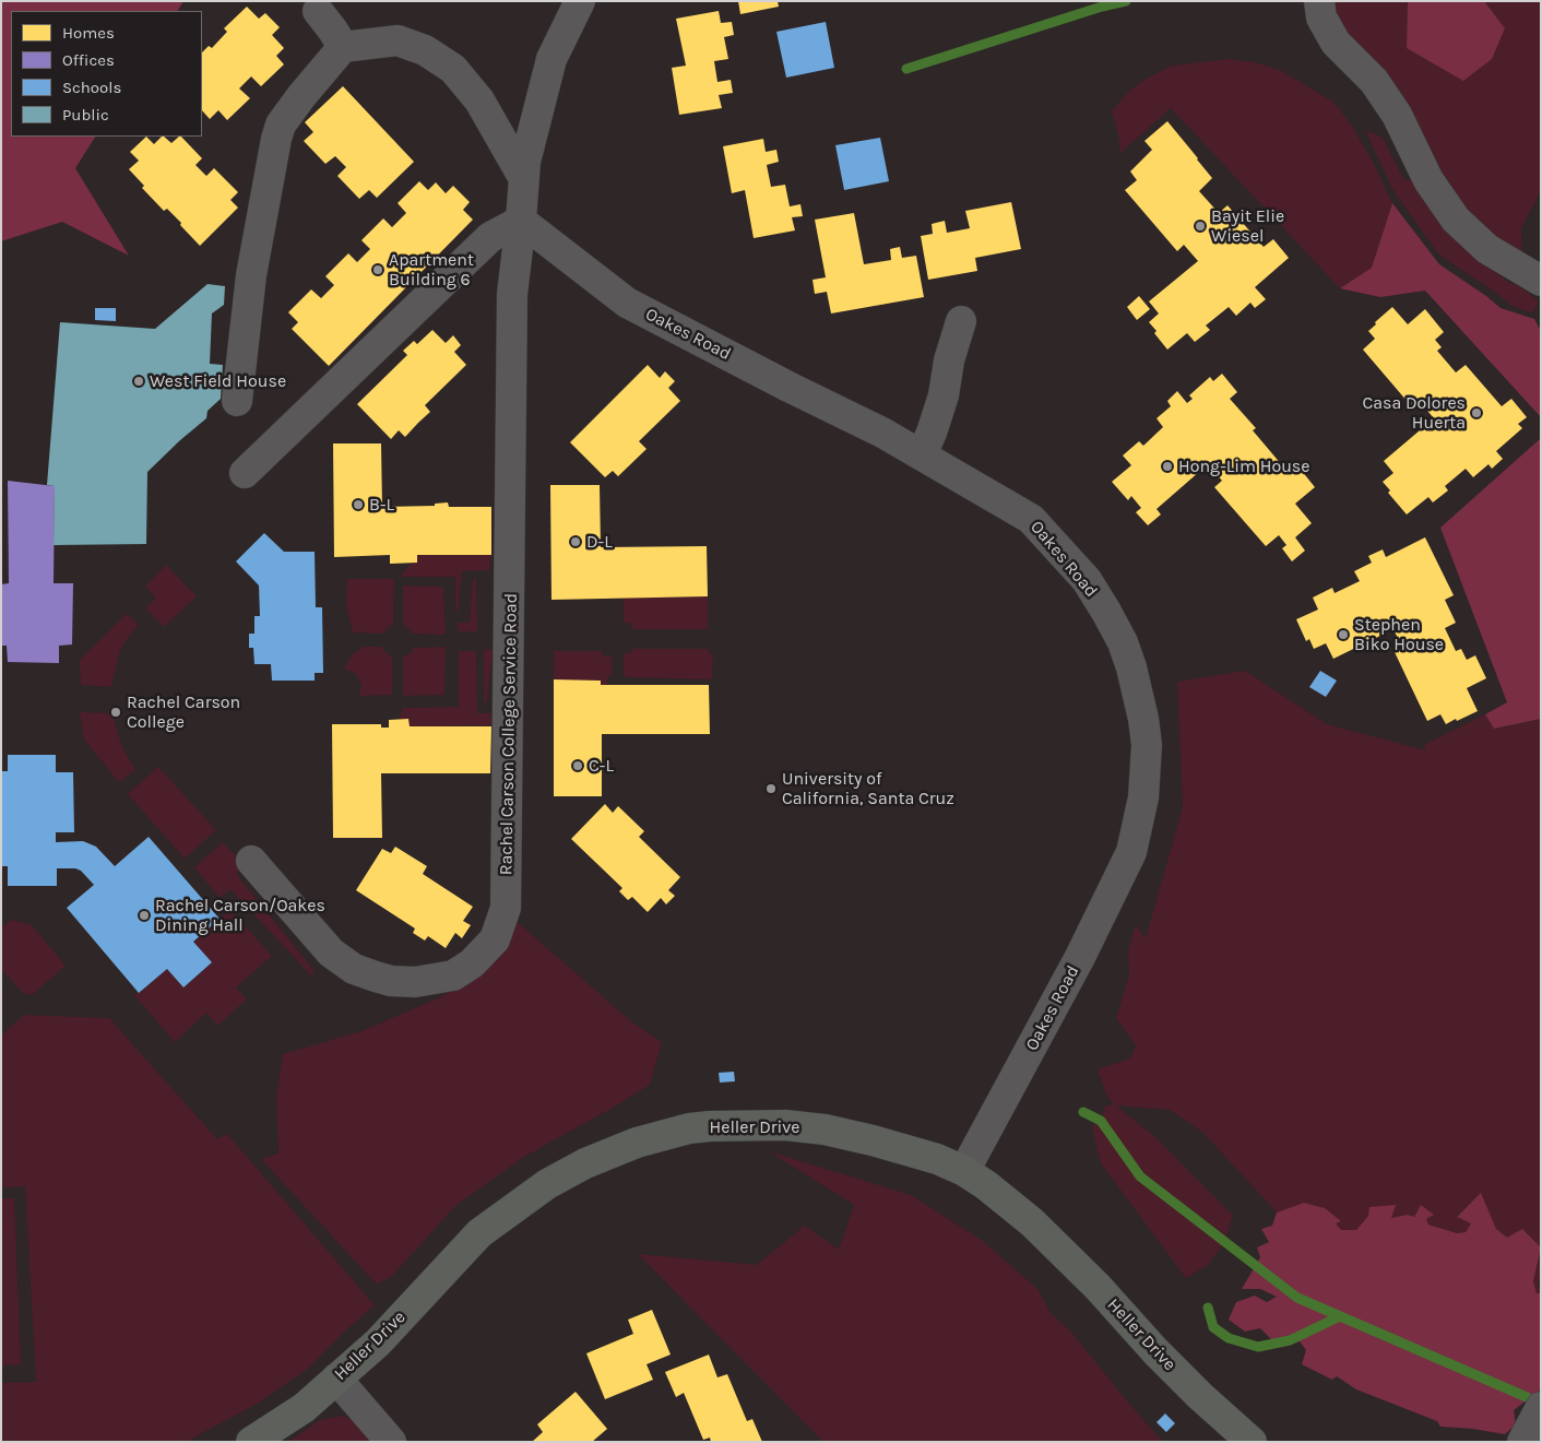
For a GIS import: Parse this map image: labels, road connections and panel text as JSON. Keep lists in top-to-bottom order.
{
  "streets": {
    "main road": ["Heller Drive"],
    "street": ["Oakes Road", "Rachel Carson College Service Road"]
  },
  "crossings": [
    ["Oakes Road", "Rachel Carson College Service Road"],
    ["Oakes Road", "Heller Drive"]
  ],
  "places": [
    "Bayit Elie Wiesel",
    "Apartment Building 6",
    "West Field House",
    "Casa Dolores Huerta",
    "Hong-Lim House",
    "B-L",
    "D-L",
    "Stephen Biko House",
    "Rachel Carson College",
    "C-L",
    "University of California, Santa Cruz",
    "Rachel Carson/Oakes Dining Hall"
  ],
  "legend": [
    "Homes",
    "Offices",
    "Schools",
    "Public"
  ]
}
